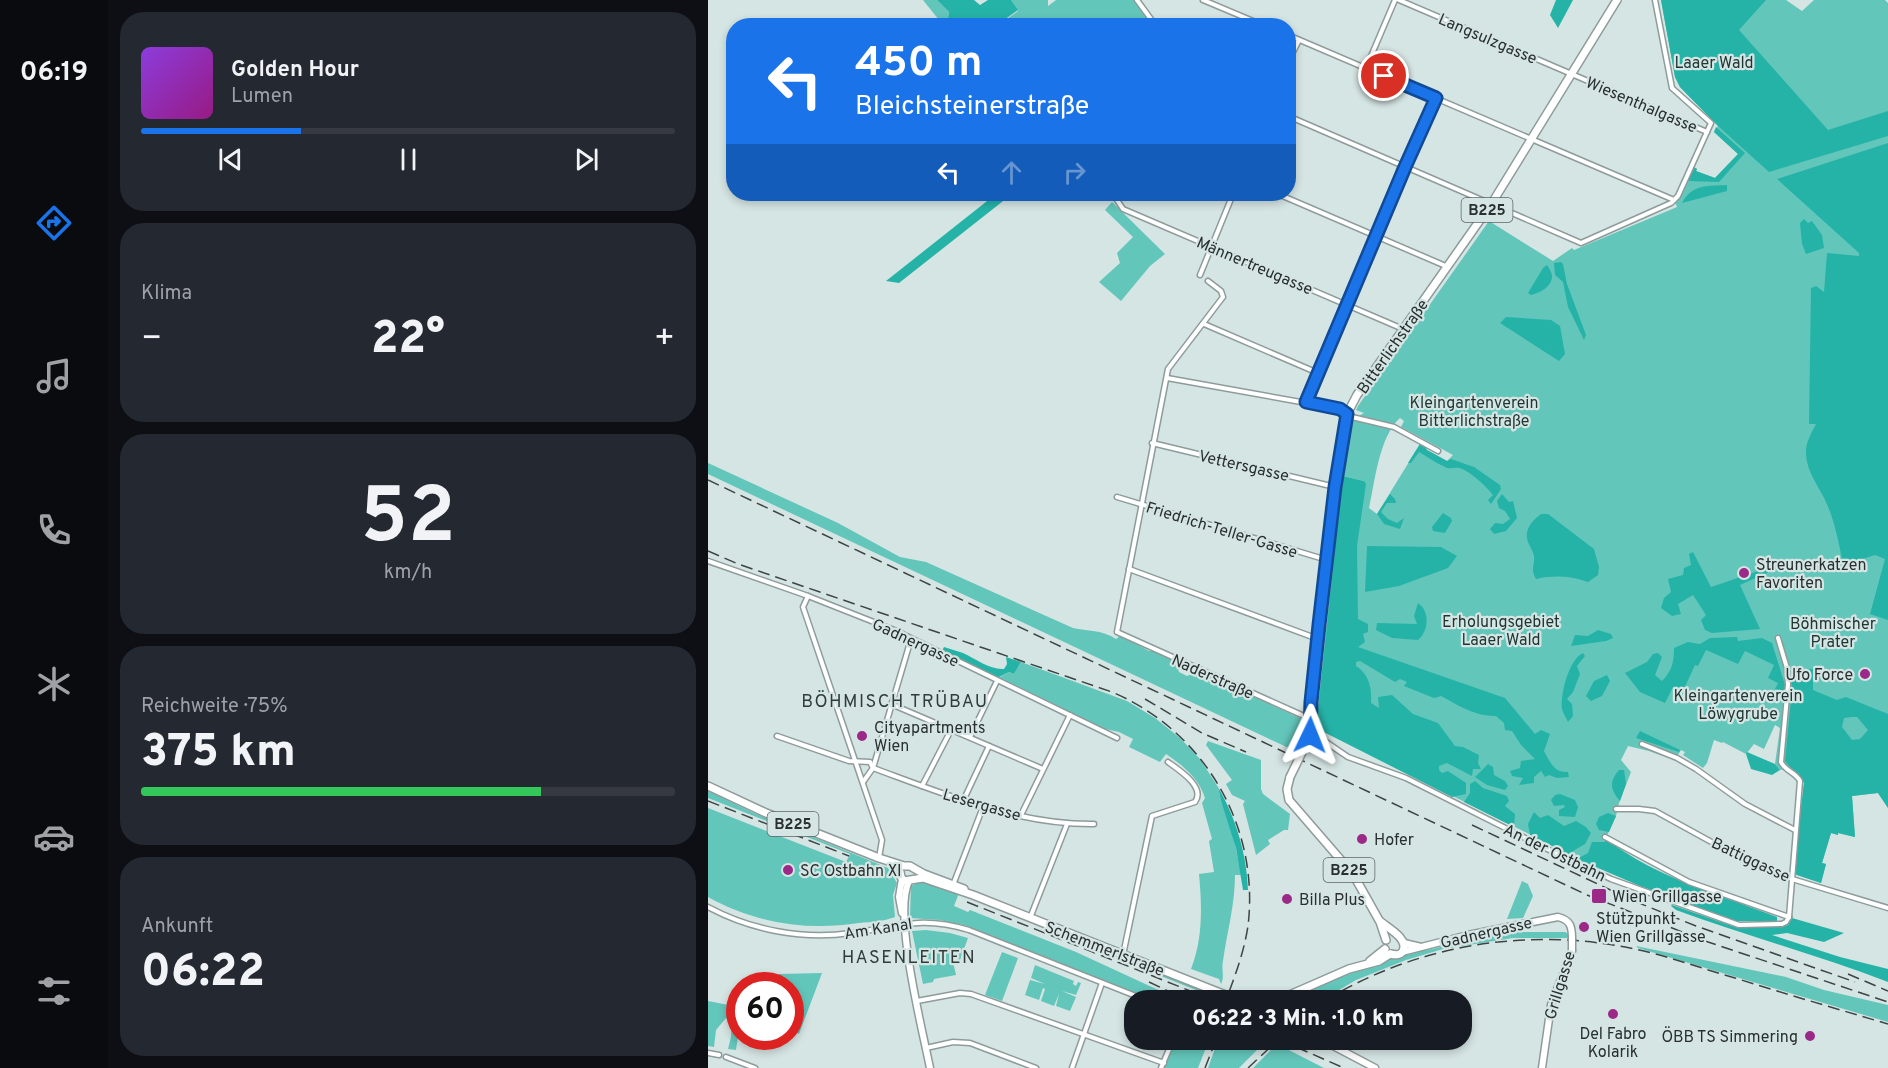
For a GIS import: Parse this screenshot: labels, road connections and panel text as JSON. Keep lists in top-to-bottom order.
{
  "streets": {
    "main road": [
      "B225",
      "Bitterlichstraße",
      "Gadnergasse",
      "Schemmerlstraße",
      "Grillgasse"
    ],
    "street": [
      "Langsulzgasse",
      "Wiesenthalgasse",
      "Männertreugasse",
      "Vettersgasse",
      "Friedrich-Teller-Gasse",
      "Naderstraße",
      "Lesergasse",
      "An der Ostbahn",
      "Battiggasse",
      "Am Kanal"
    ]
  },
  "crossings": [
    ["Langsulzgasse", "Wiesenthalgasse"],
    ["Langsulzgasse", "Bitterlichstraße"],
    ["Wiesenthalgasse", "Bitterlichstraße"],
    ["B225", "Bitterlichstraße"],
    ["B225", "Gadnergasse"],
    ["B225", "An der Ostbahn"],
    ["Männertreugasse", "Bitterlichstraße"],
    ["Bitterlichstraße", "Vettersgasse"],
    ["Bitterlichstraße", "Friedrich-Teller-Gasse"],
    ["Bitterlichstraße", "Naderstraße"],
    ["Bitterlichstraße", "An der Ostbahn"],
    ["Gadnergasse", "Grillgasse"]
  ],
  "districts": ["BÖHMISCH TRÜBAU", "HASENLEITEN"],
  "parks": [
    "Laaer Wald",
    "Kleingartenverein Bitterlichstraße",
    "Erholungsgebiet Laaer Wald",
    "Böhmischer Prater",
    "Kleingartenverein Löwygrube"
  ],
  "places": {
    "other": [
      "Streunerkatzen Favoriten",
      "Ufo Force",
      "Cityapartments Wien",
      "Hofer",
      "SC Ostbahn XI",
      "Billa Plus",
      "Stützpunkt Wien Grillgasse",
      "Del Fabro Kolarik",
      "ÖBB TS Simmering"
    ],
    "transit": ["Wien Grillgasse"]
  },
  "page": {
    "tabs": "06:19",
    "turn": ["450 m", "Bleichsteinerstraße"],
    "song": ["Golden Hour", "Lumen"],
    "tile": [
      "Klima",
      ["52", "km/h"],
      ["Reichweite · 75%", "375 km"],
      ["Ankunft", "06:22"]
    ],
    "heat": ["−", "22°", "+"],
    "limit": "60",
    "trip": "06:22 · 3 Min. · 1.0 km"
  }
}
